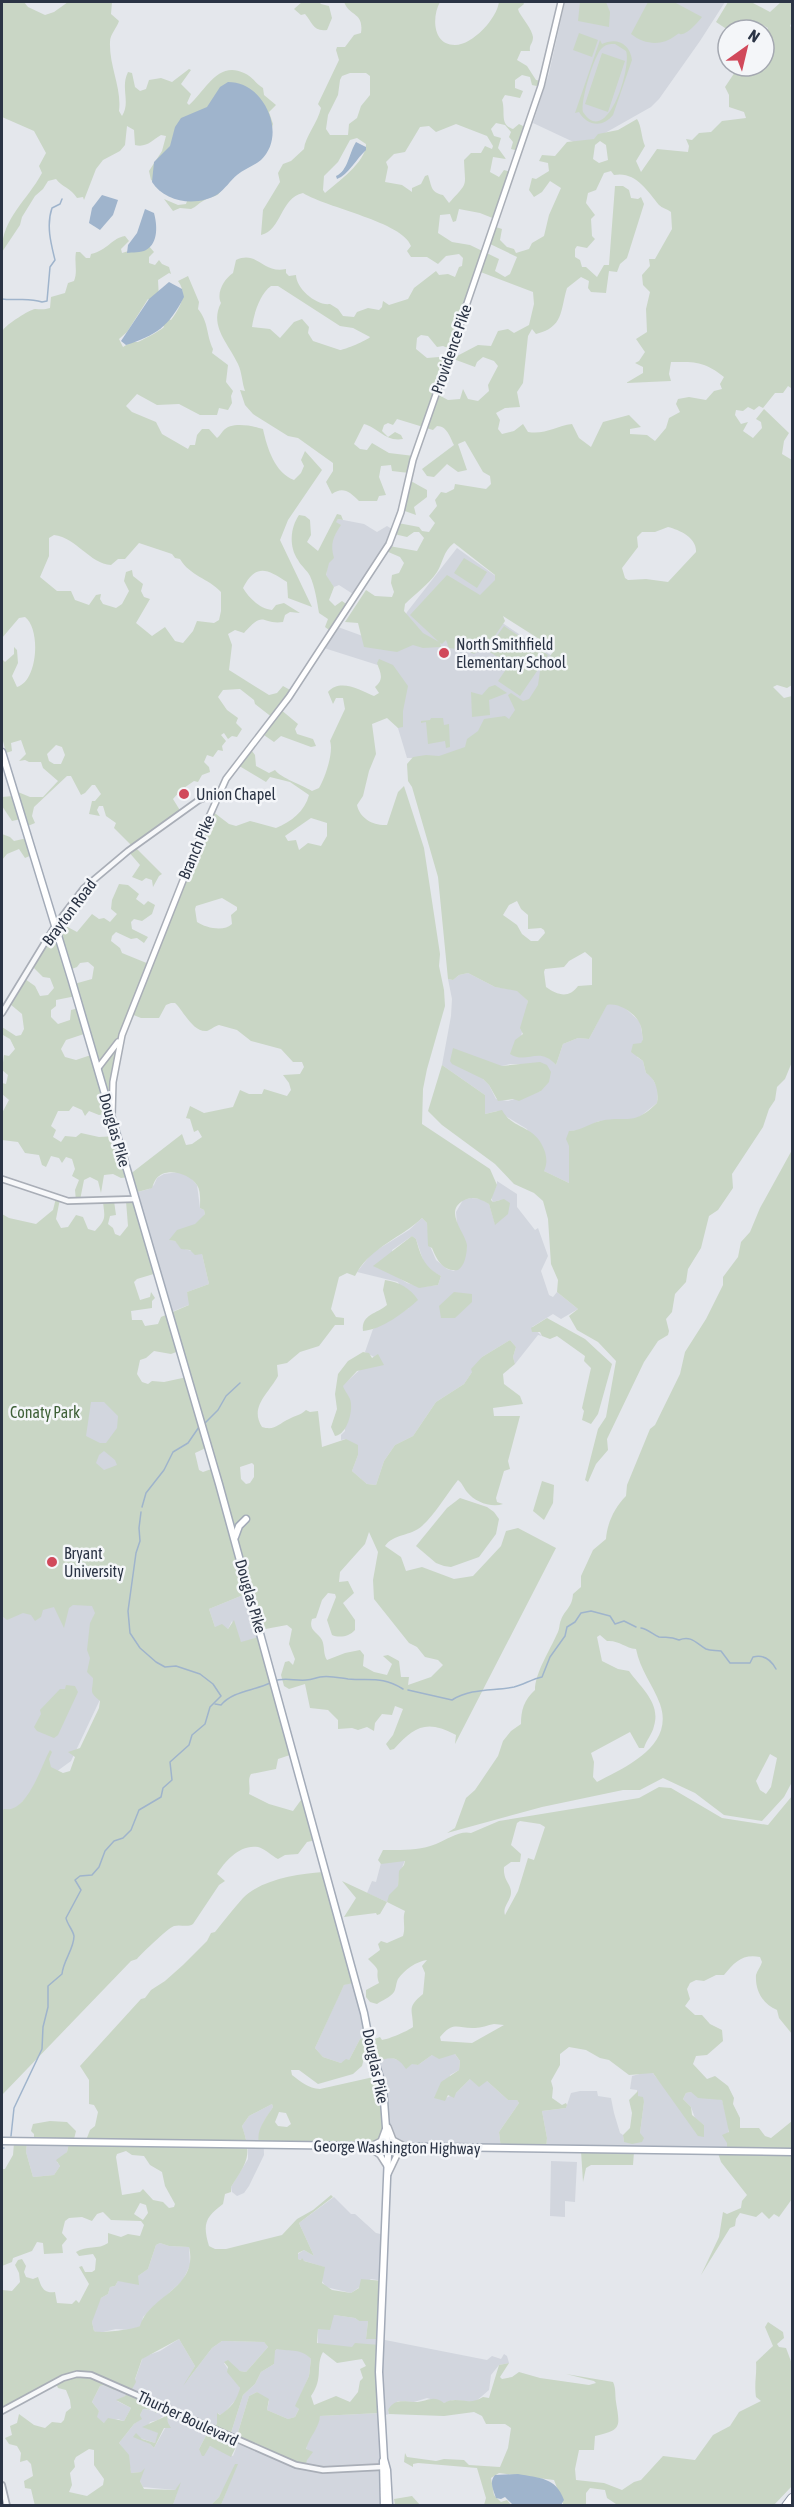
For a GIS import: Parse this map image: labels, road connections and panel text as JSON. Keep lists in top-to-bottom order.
{
  "streets": {
    "main road": [
      "Providence Pike",
      "Branch Pike",
      "Douglas Pike",
      "George Washington Highway"
    ],
    "street": ["Brayton Road", "Thurber Boulevard"]
  },
  "crossings": [
    ["Providence Pike", "Branch Pike"],
    ["Branch Pike", "Brayton Road"],
    ["Branch Pike", "Douglas Pike"],
    ["Brayton Road", "Douglas Pike"],
    ["Douglas Pike", "George Washington Highway"],
    ["Douglas Pike", "Thurber Boulevard"]
  ],
  "parks": ["Conaty Park"],
  "places": ["North Smithfield Elementary School", "Union Chapel", "Bryant University"],
  "north": "top right"
}
